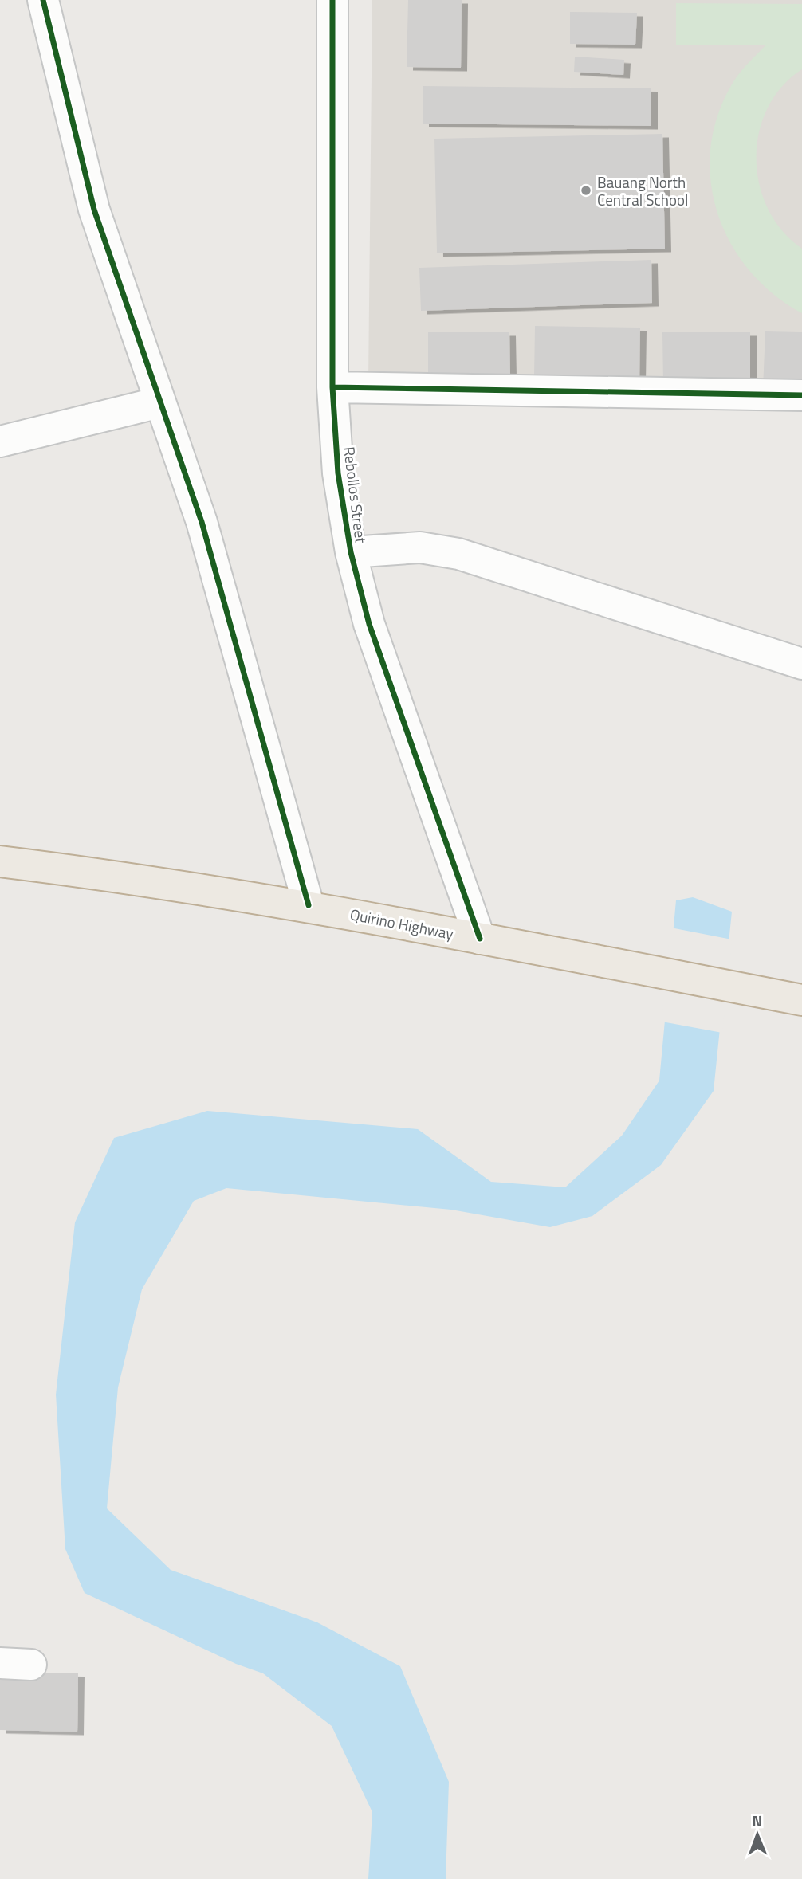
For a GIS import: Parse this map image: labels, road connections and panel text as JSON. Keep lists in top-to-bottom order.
{
  "streets": {
    "highway": ["Quirino Highway"],
    "street": ["Rebollos Street"]
  },
  "crossings": [
    ["Rebollos Street", "Quirino Highway"]
  ],
  "places": ["Bauang North Central School"],
  "north": "top"
}
